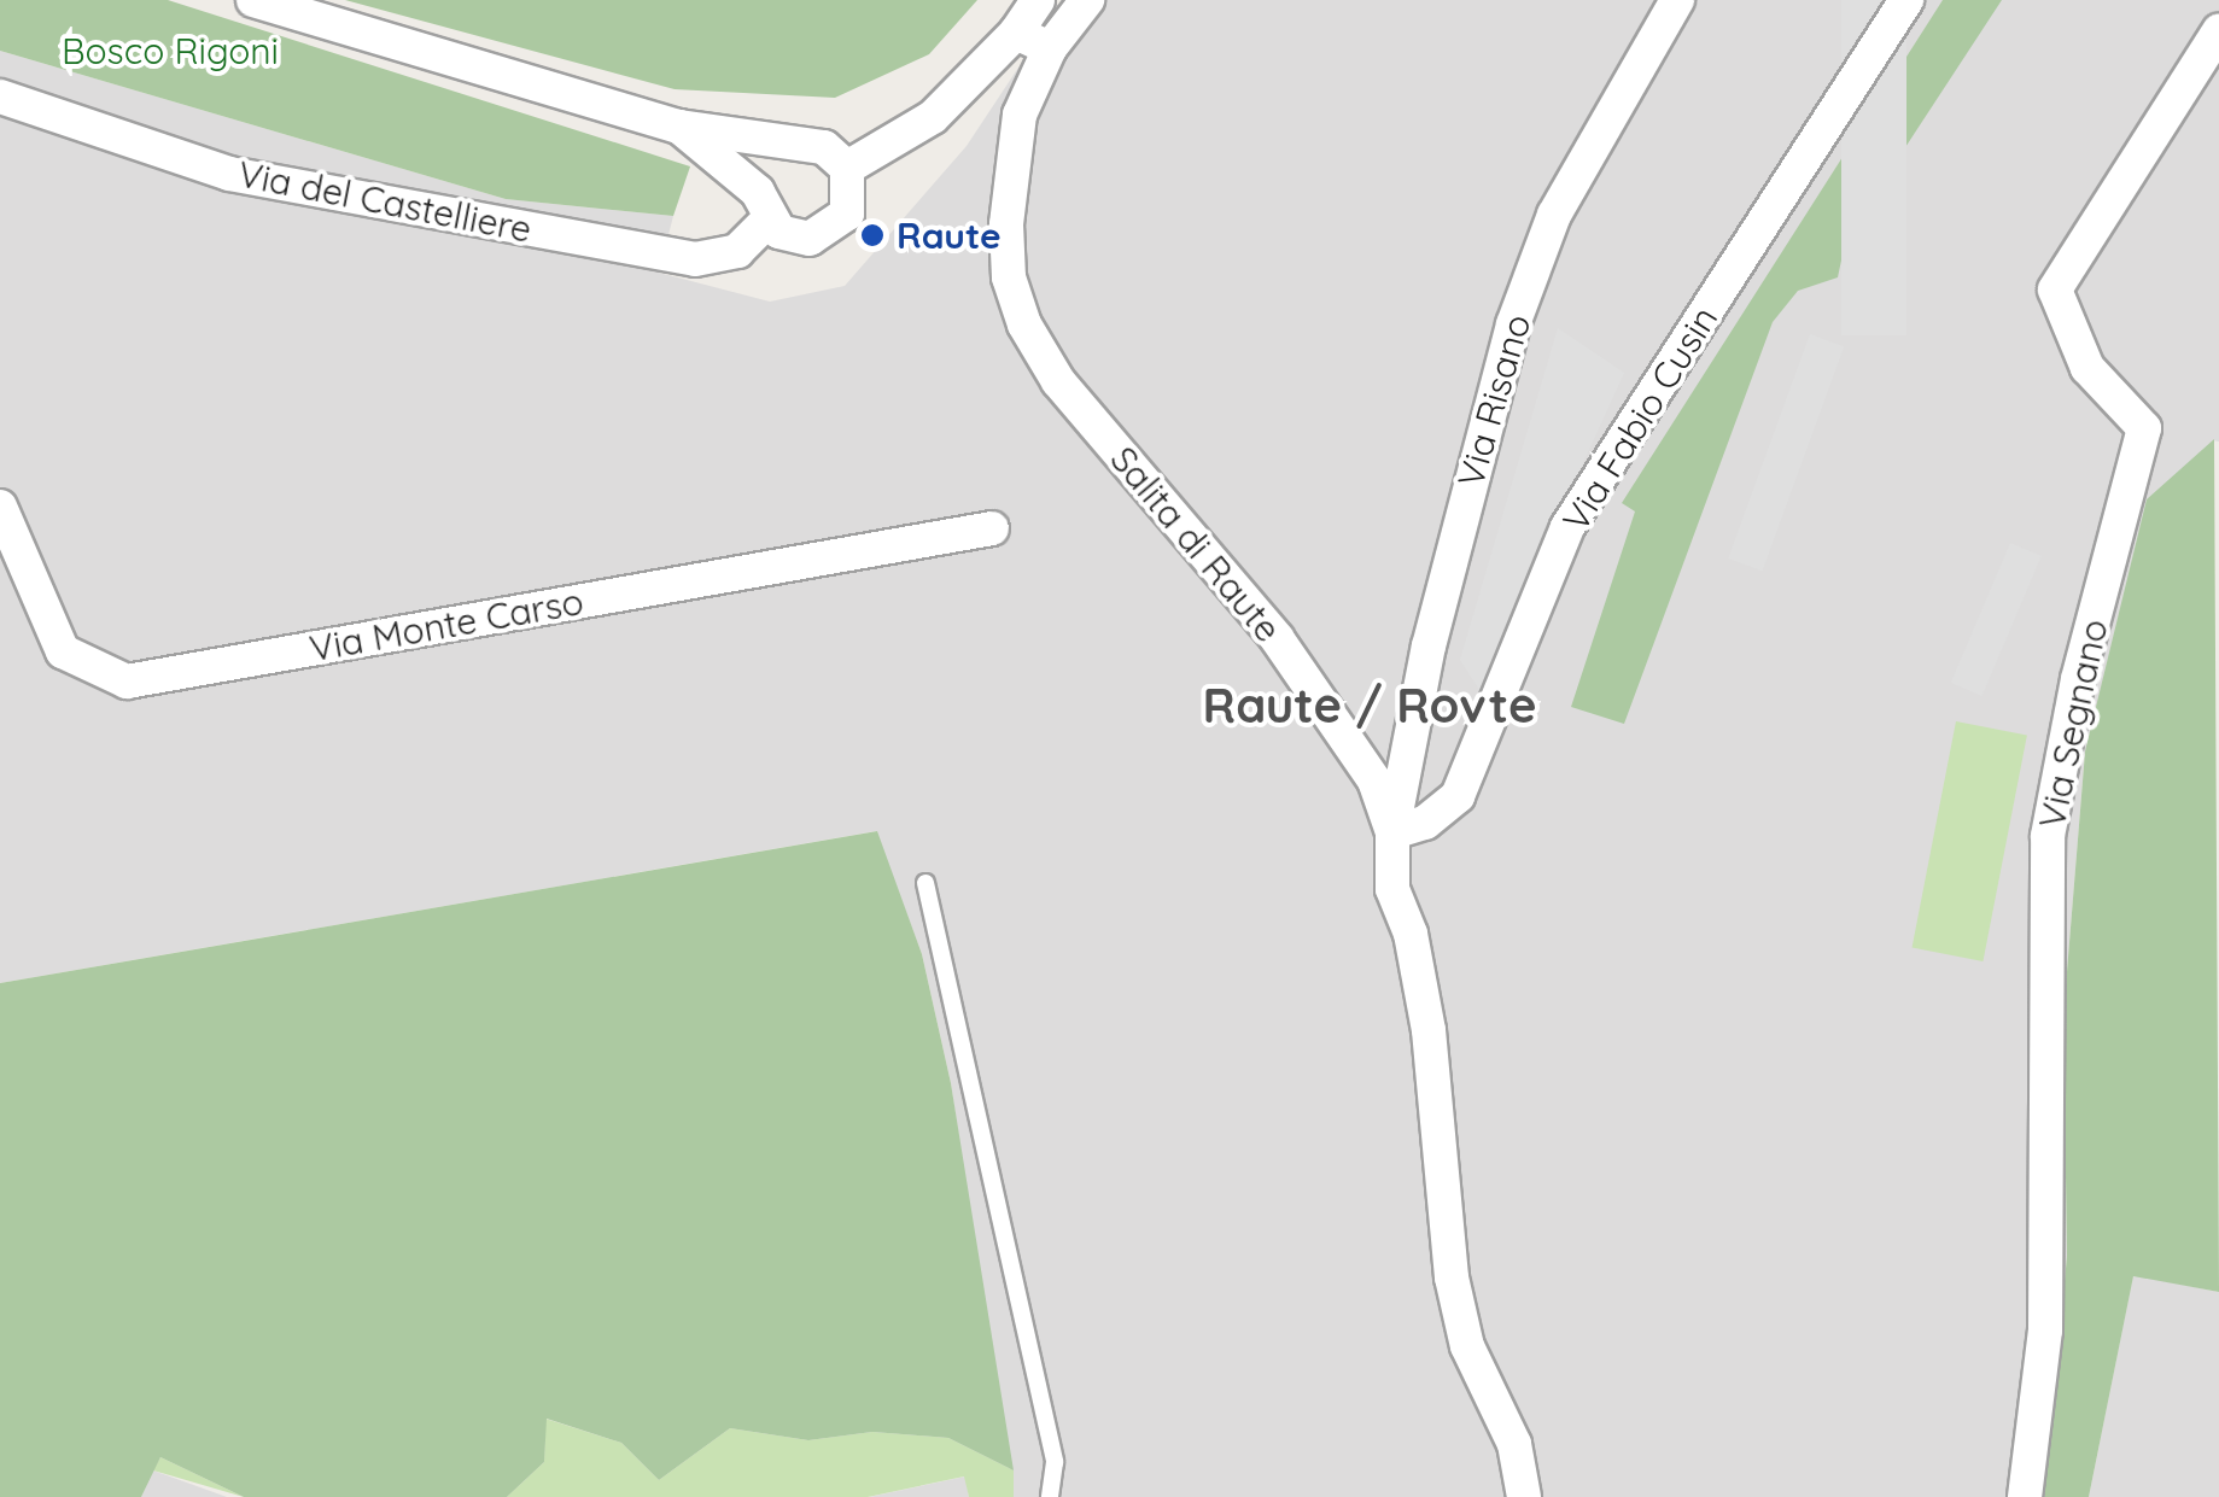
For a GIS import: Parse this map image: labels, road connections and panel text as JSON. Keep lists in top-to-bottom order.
{
  "streets": {
    "street": [
      "Via del Castelliere",
      "Via Risano",
      "Via Fabio Cusin",
      "Salita di Raute",
      "Via Monte Carso",
      "Via Segnano"
    ]
  },
  "crossings": [
    ["Via Risano", "Via Fabio Cusin"],
    ["Via Risano", "Salita di Raute"],
    ["Via Fabio Cusin", "Salita di Raute"]
  ],
  "districts": ["Raute / Rovte"],
  "parks": ["Bosco Rigoni"],
  "places": ["Raute"]
}
